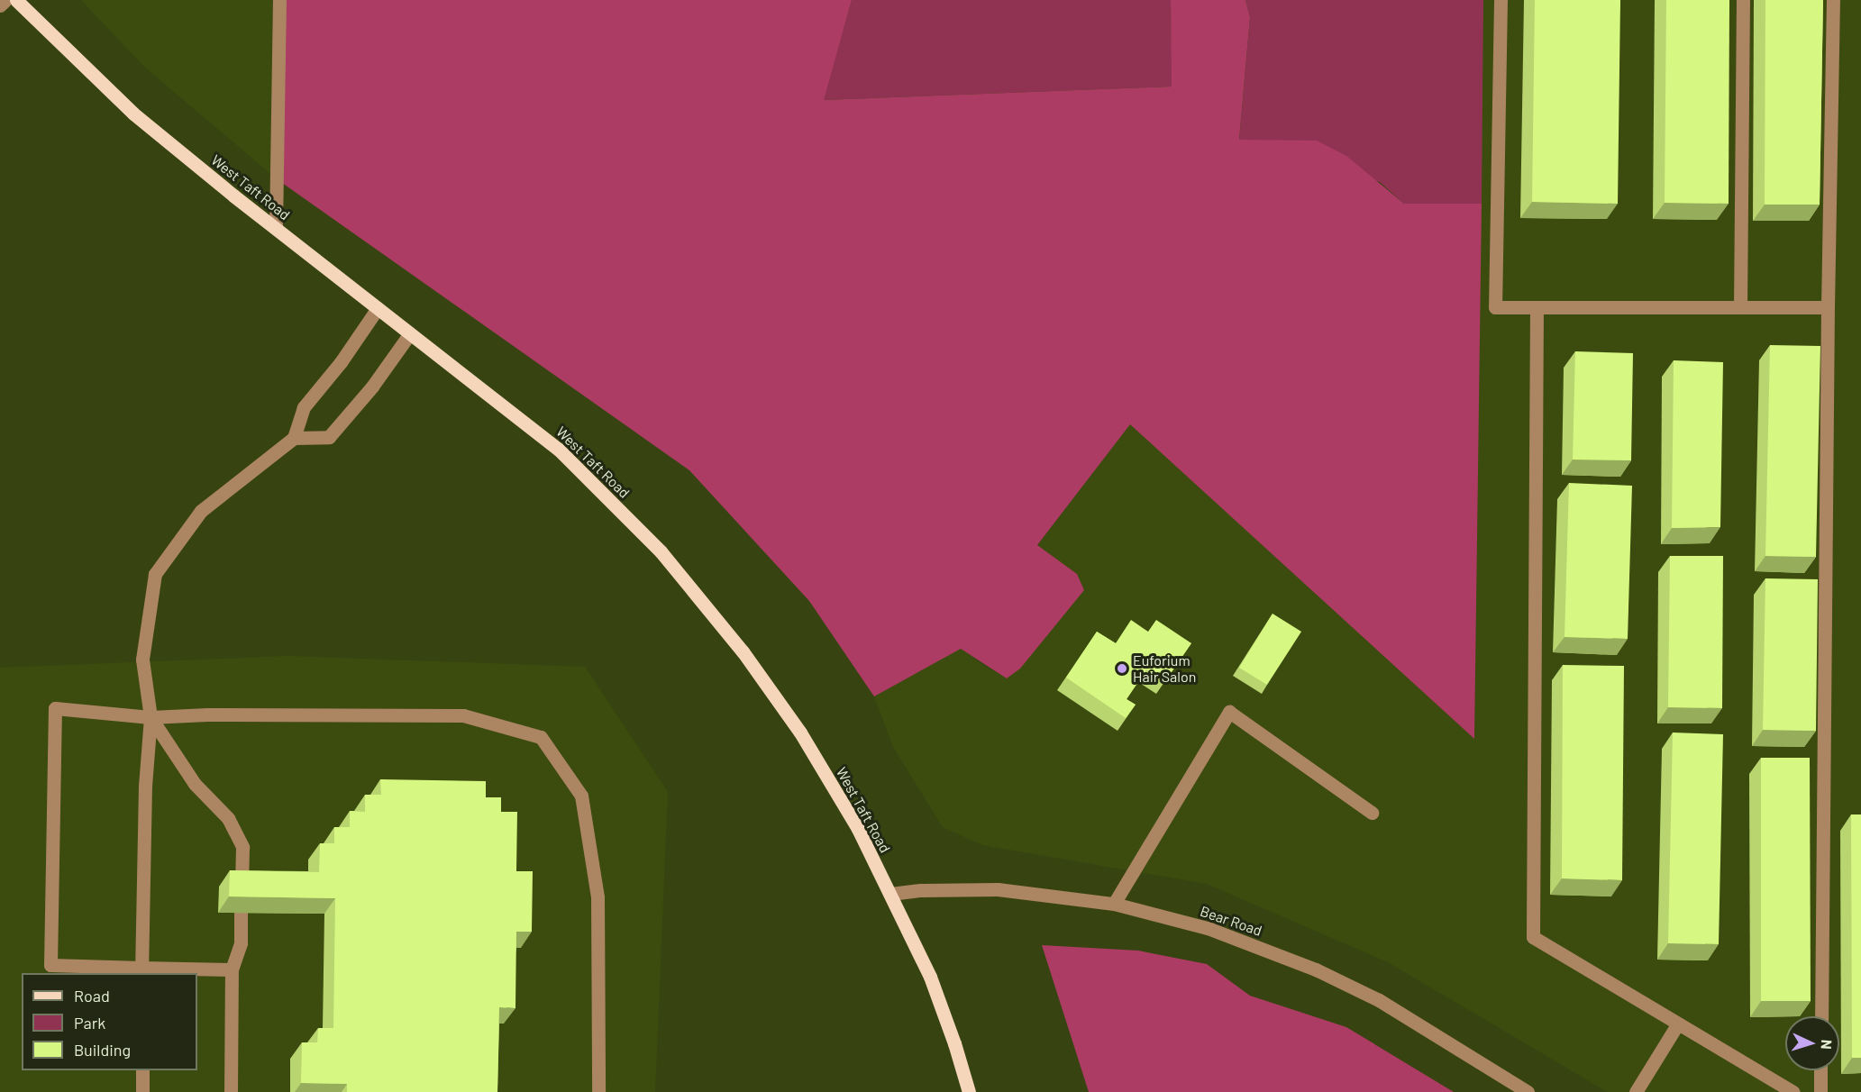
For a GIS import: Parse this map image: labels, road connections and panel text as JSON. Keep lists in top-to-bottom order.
{
  "streets": {
    "main road": ["West Taft Road"],
    "street": ["Bear Road"]
  },
  "crossings": [
    ["West Taft Road", "Bear Road"]
  ],
  "places": ["Euforium Hair Salon"],
  "legend": ["Road", "Park", "Building"],
  "north": "right"
}
